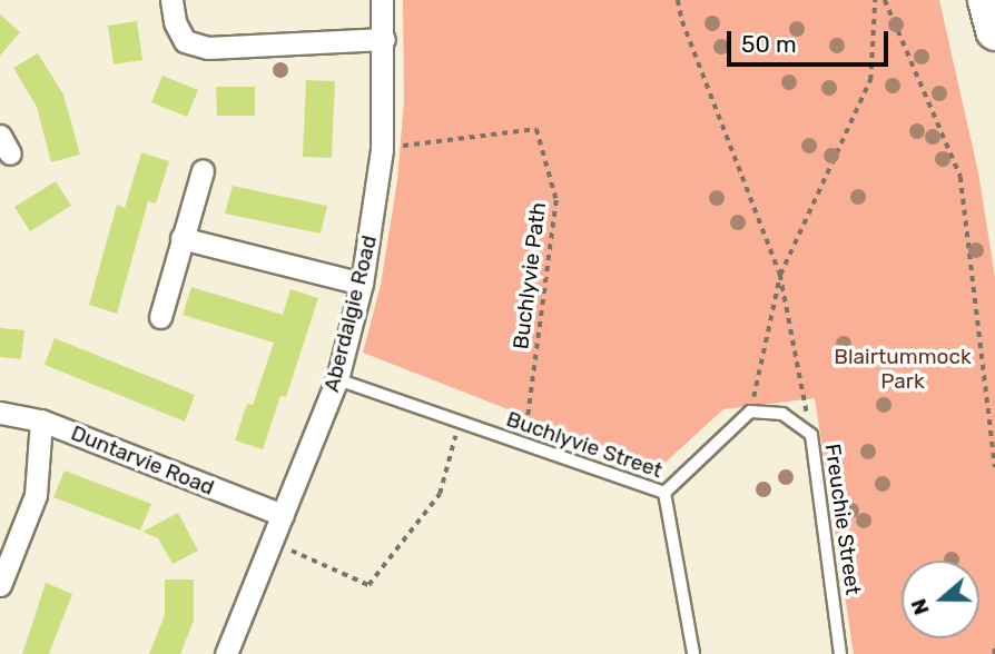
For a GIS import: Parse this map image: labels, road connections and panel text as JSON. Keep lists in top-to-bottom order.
{
  "streets": {
    "street": ["Aberdalgie Road", "Duntarvie Road"],
    "lane": ["Buchlyvie Street", "Freuchie Street"],
    "path": ["Buchlyvie Path"]
  },
  "crossings": [
    ["Buchlyvie Path", "Aberdalgie Road"],
    ["Buchlyvie Path", "Buchlyvie Street"],
    ["Aberdalgie Road", "Buchlyvie Street"],
    ["Aberdalgie Road", "Duntarvie Road"]
  ],
  "parks": ["Blairtummock Park"],
  "scale_bar": "50 m",
  "north": "left"
}
